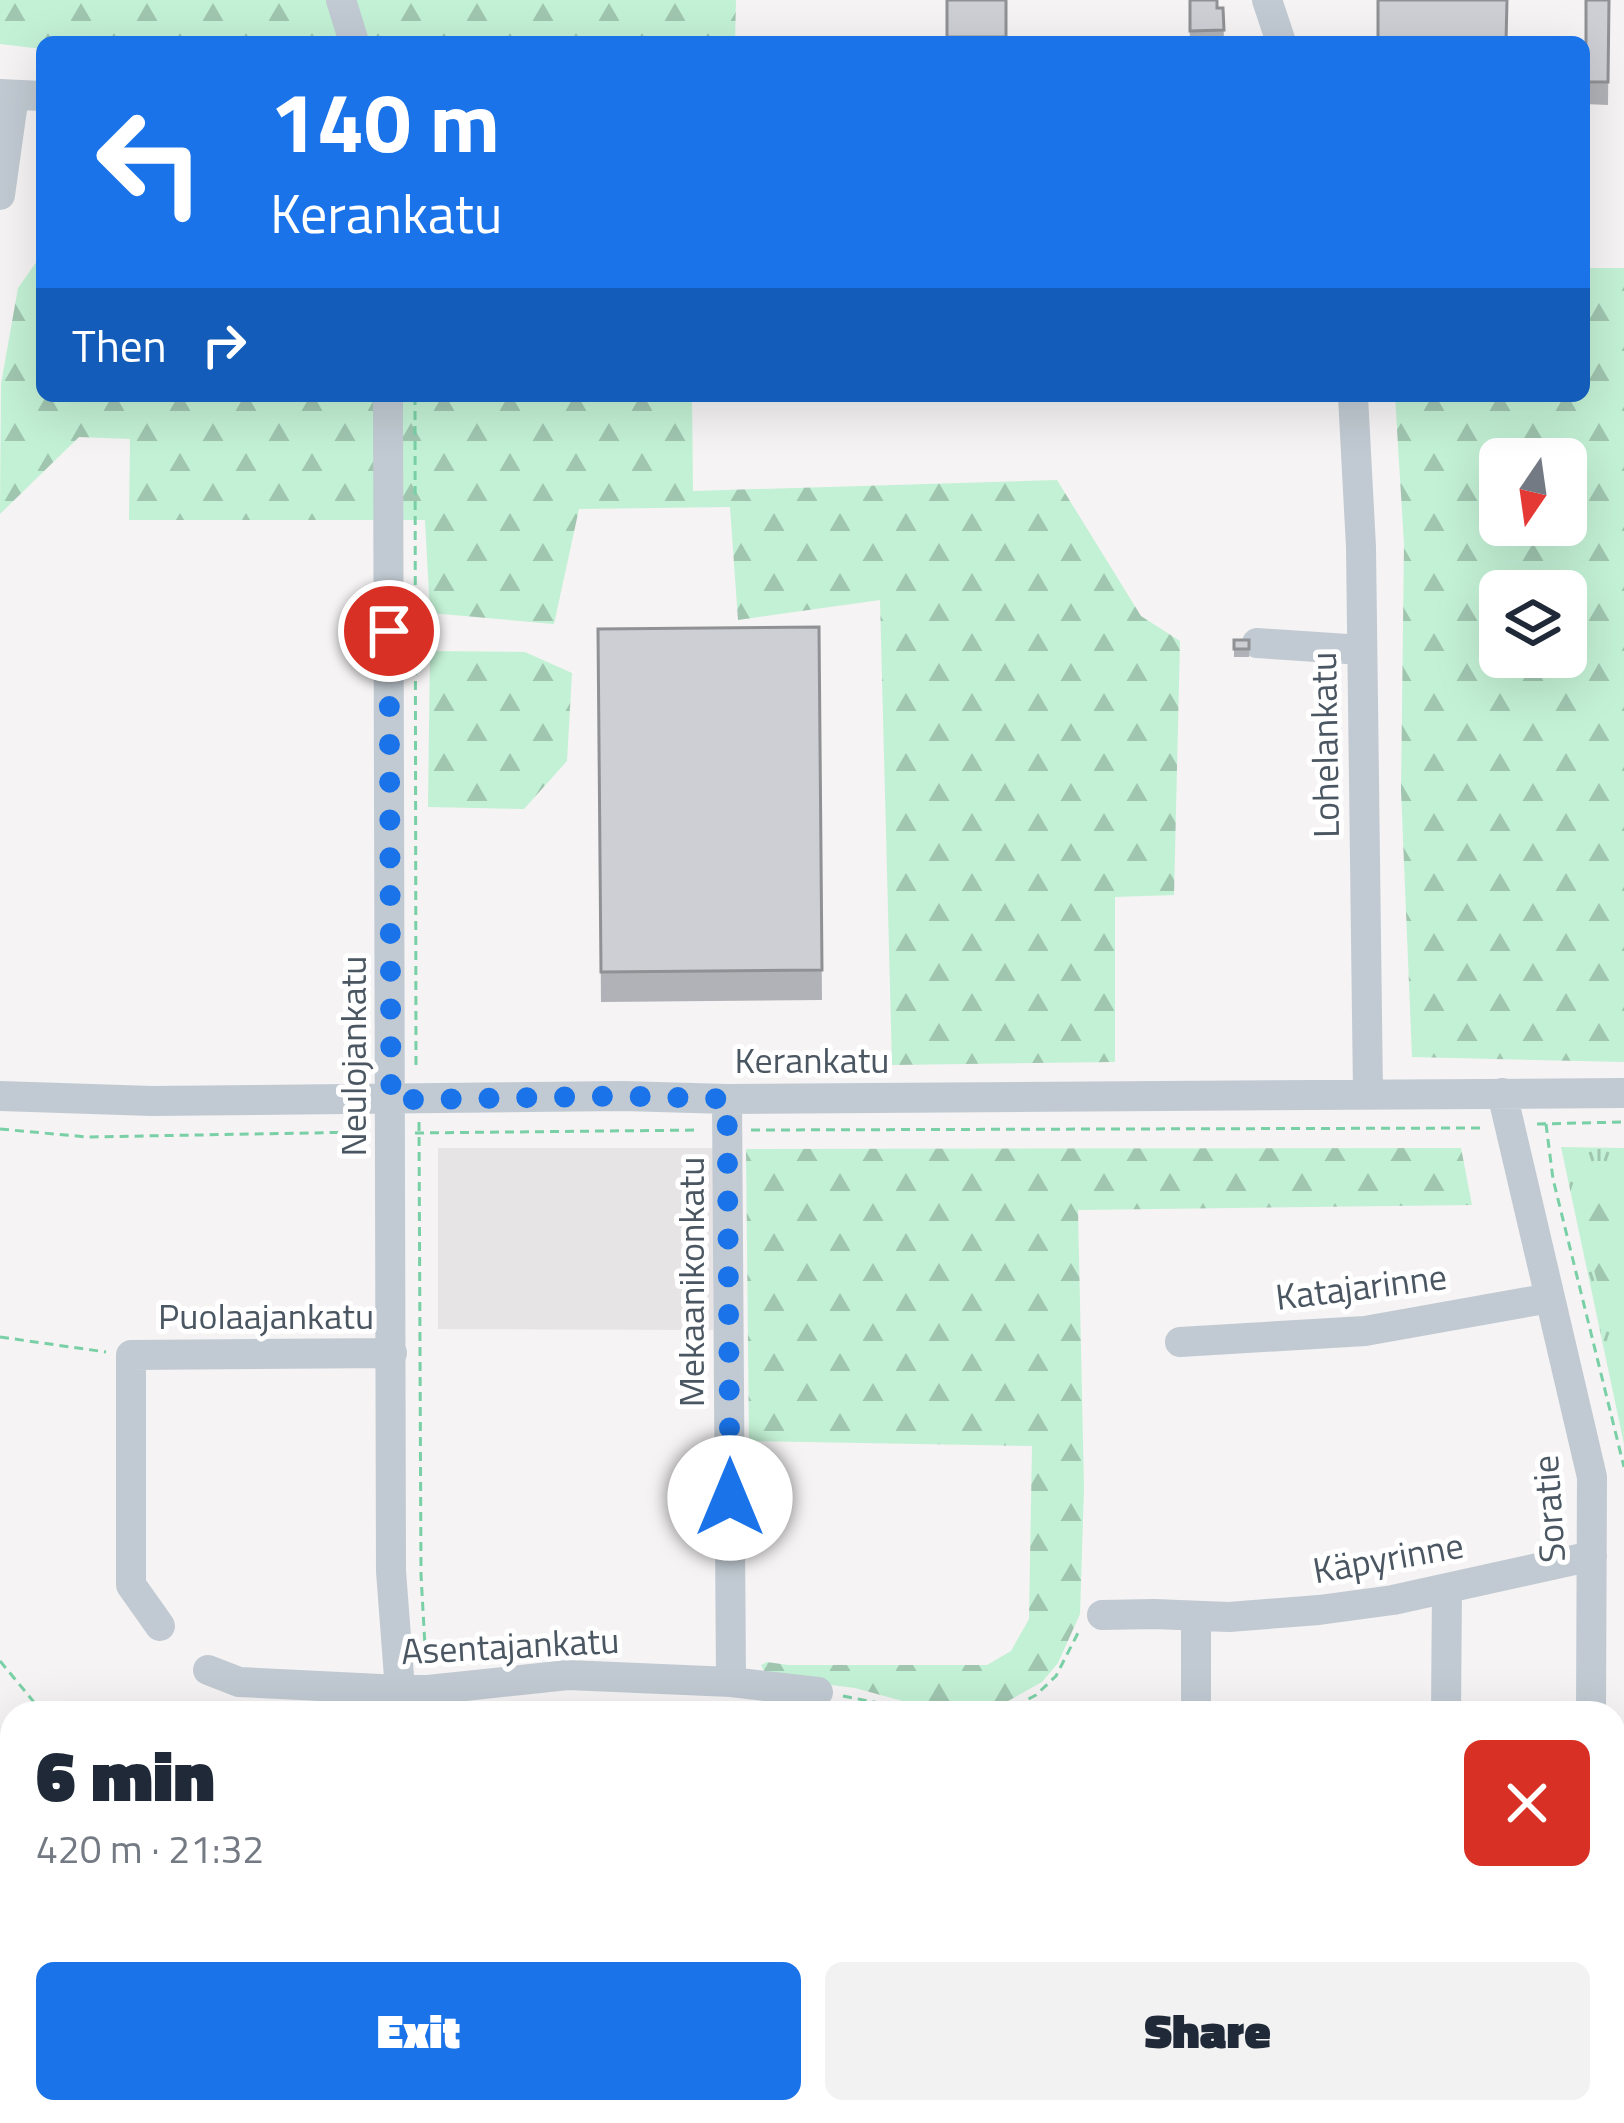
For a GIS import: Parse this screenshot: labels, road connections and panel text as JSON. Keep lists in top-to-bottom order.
{
  "streets": {
    "street": [
      "Lohelankatu",
      "Neulojankatu",
      "Kerankatu",
      "Mekaanikonkatu",
      "Katajarinne",
      "Puolaajankatu",
      "Soratie",
      "Käpyrinne",
      "Asentajankatu"
    ]
  },
  "crossings": [
    ["Lohelankatu", "Kerankatu"],
    ["Neulojankatu", "Kerankatu"],
    ["Neulojankatu", "Puolaajankatu"],
    ["Neulojankatu", "Asentajankatu"],
    ["Kerankatu", "Mekaanikonkatu"],
    ["Kerankatu", "Soratie"],
    ["Mekaanikonkatu", "Asentajankatu"],
    ["Katajarinne", "Soratie"],
    ["Soratie", "Käpyrinne"]
  ],
  "north": "bottom",
  "page": {
    "turn": ["140 m", "Kerankatu"],
    "then": "Then",
    "heading": ["6 min", "420 m · 21:32"],
    "buttons": ["Exit", "Share"]
  }
}
